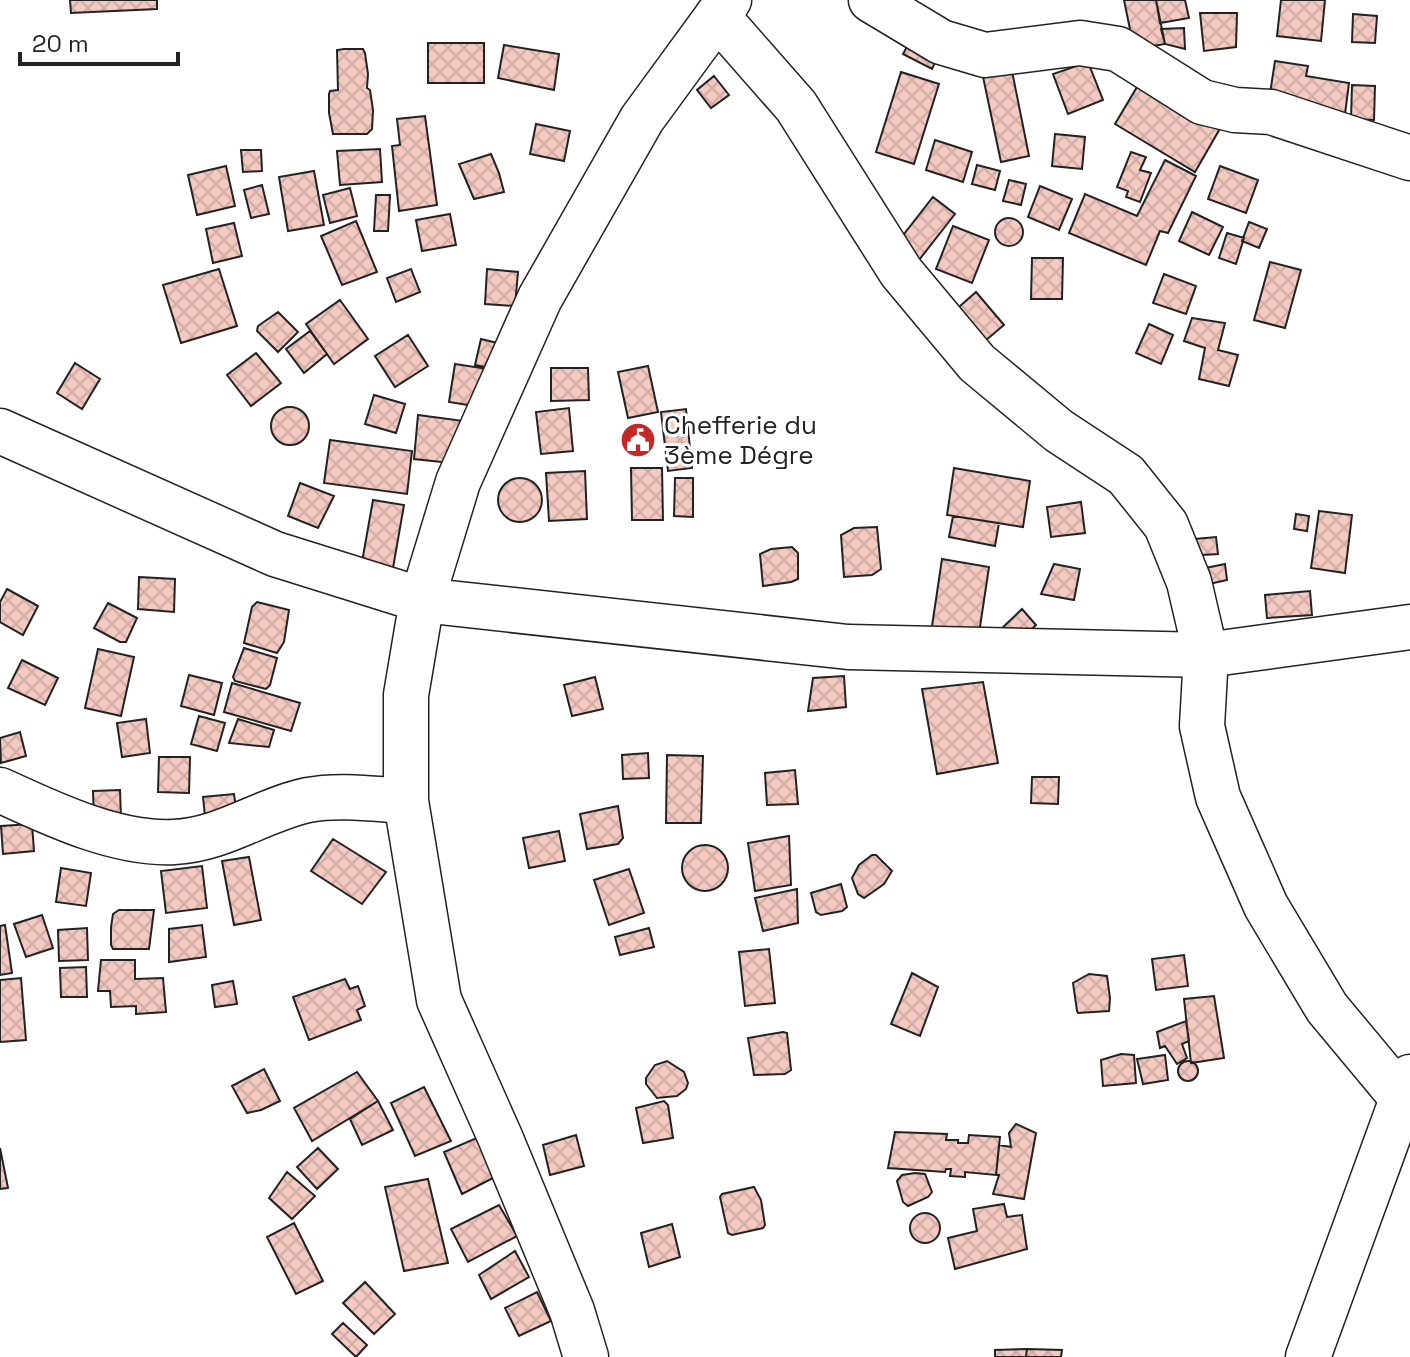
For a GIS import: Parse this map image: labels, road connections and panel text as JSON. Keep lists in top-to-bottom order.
{
  "places": {
    "public building": ["Chefferie du 3ème Dégre"]
  },
  "scale_bar": "20 m"
}
